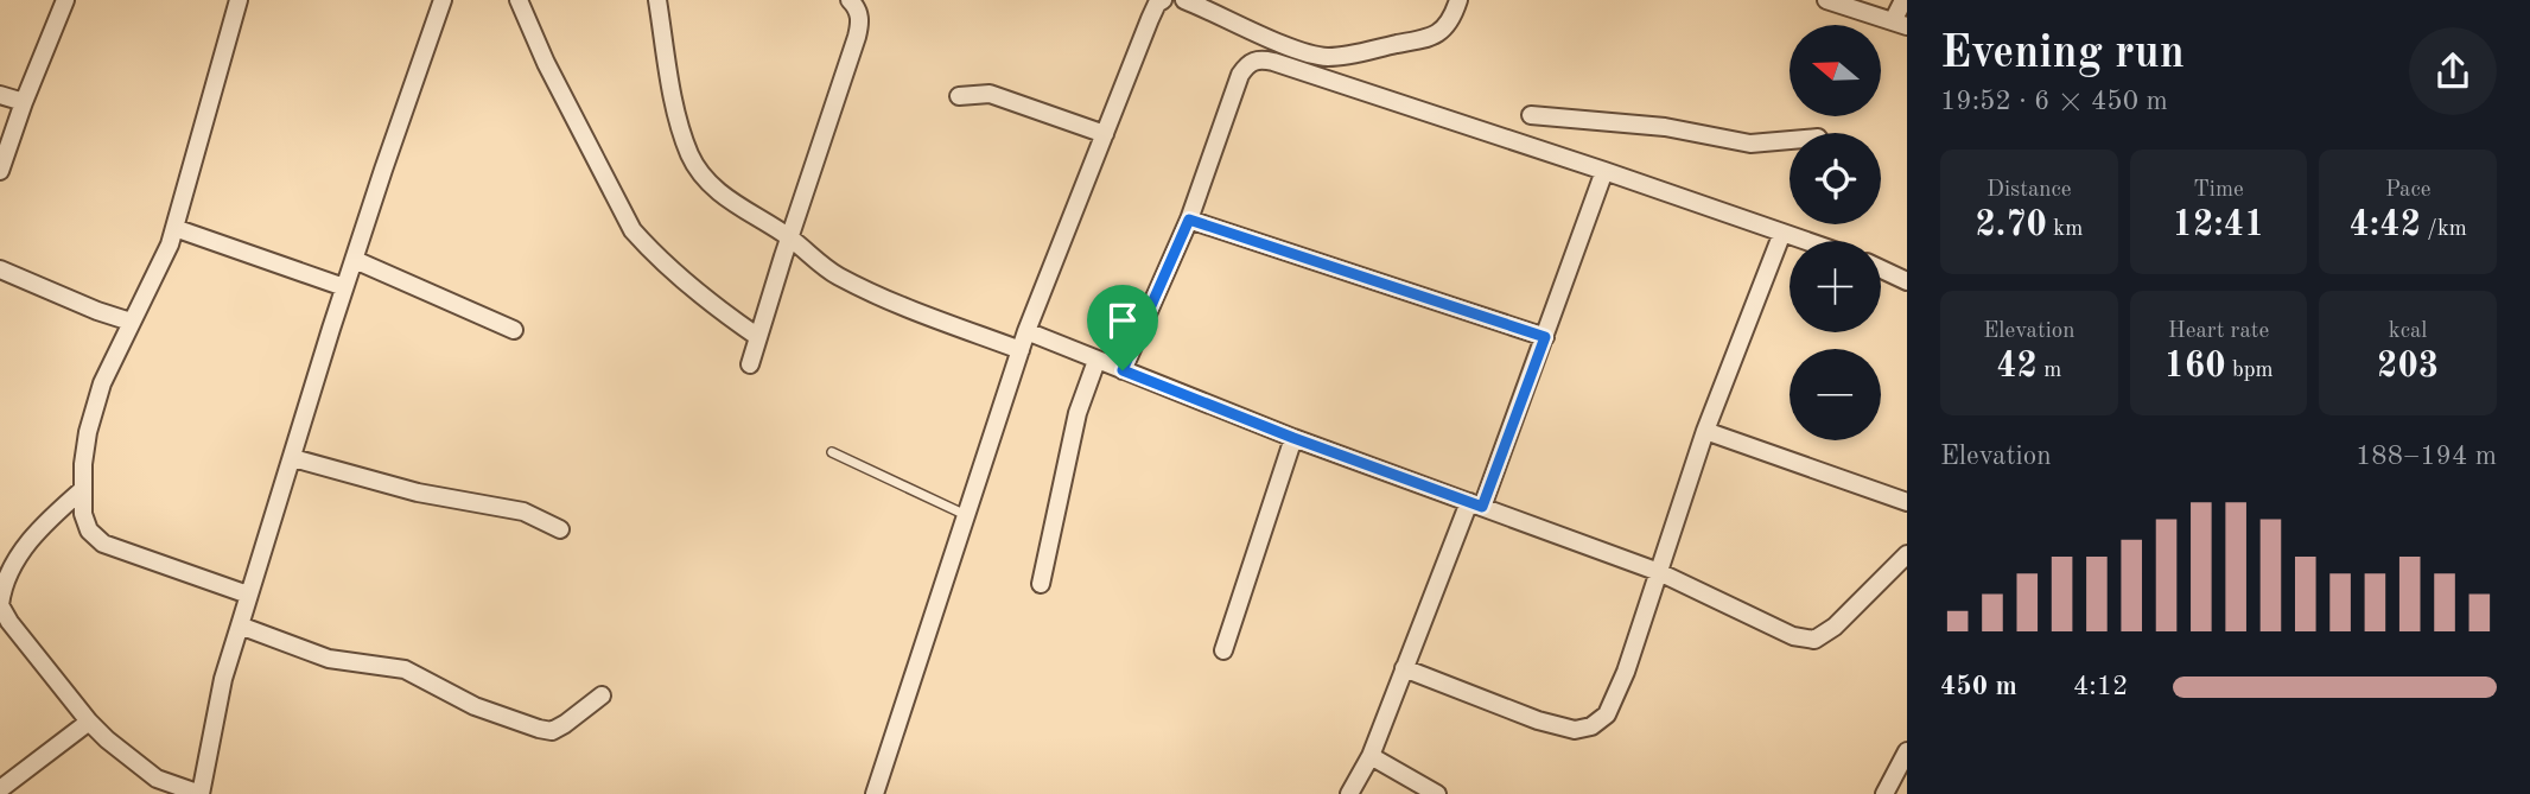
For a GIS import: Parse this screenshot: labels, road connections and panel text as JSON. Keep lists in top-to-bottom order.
{
  "north": "left",
  "page": {
    "heading": ["Evening run", "19:52 · 6 × 450 m"],
    "map_buttons": ["+", "−"],
    "stats": [
      ["Distance", "2.70 km"],
      ["Time", "12:41"],
      ["Pace", "4:42 /km"],
      ["Elevation", "42 m"],
      ["Heart rate", "160 bpm"],
      ["kcal", "203"]
    ],
    "chart": ["Elevation", "188–194 m"],
    "list": [
      {
        "name": "450 m",
        "note": "4:12"
      }
    ]
  }
}
